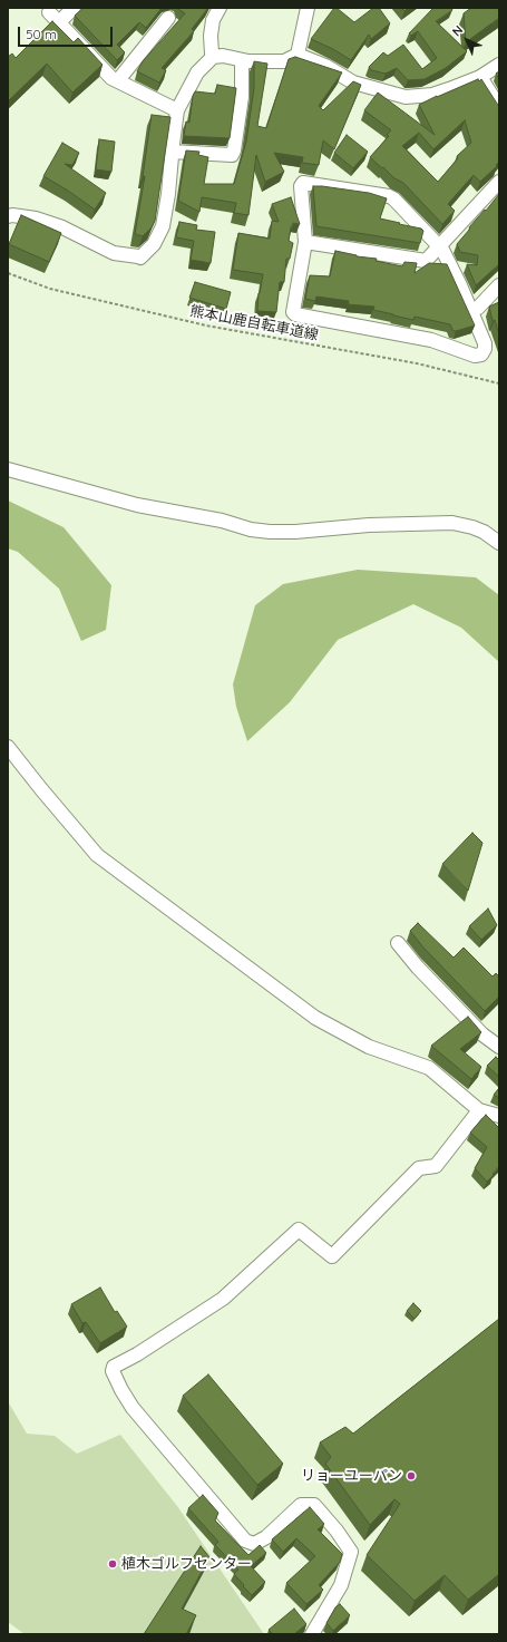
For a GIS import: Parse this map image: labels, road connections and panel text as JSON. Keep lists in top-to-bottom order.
{
  "streets": {
    "path": ["熊本山鹿自転車道線"]
  },
  "places": ["リョーユーパン", "植木ゴルフセンター"],
  "scale_bar": "50 m",
  "north": "top left"
}
